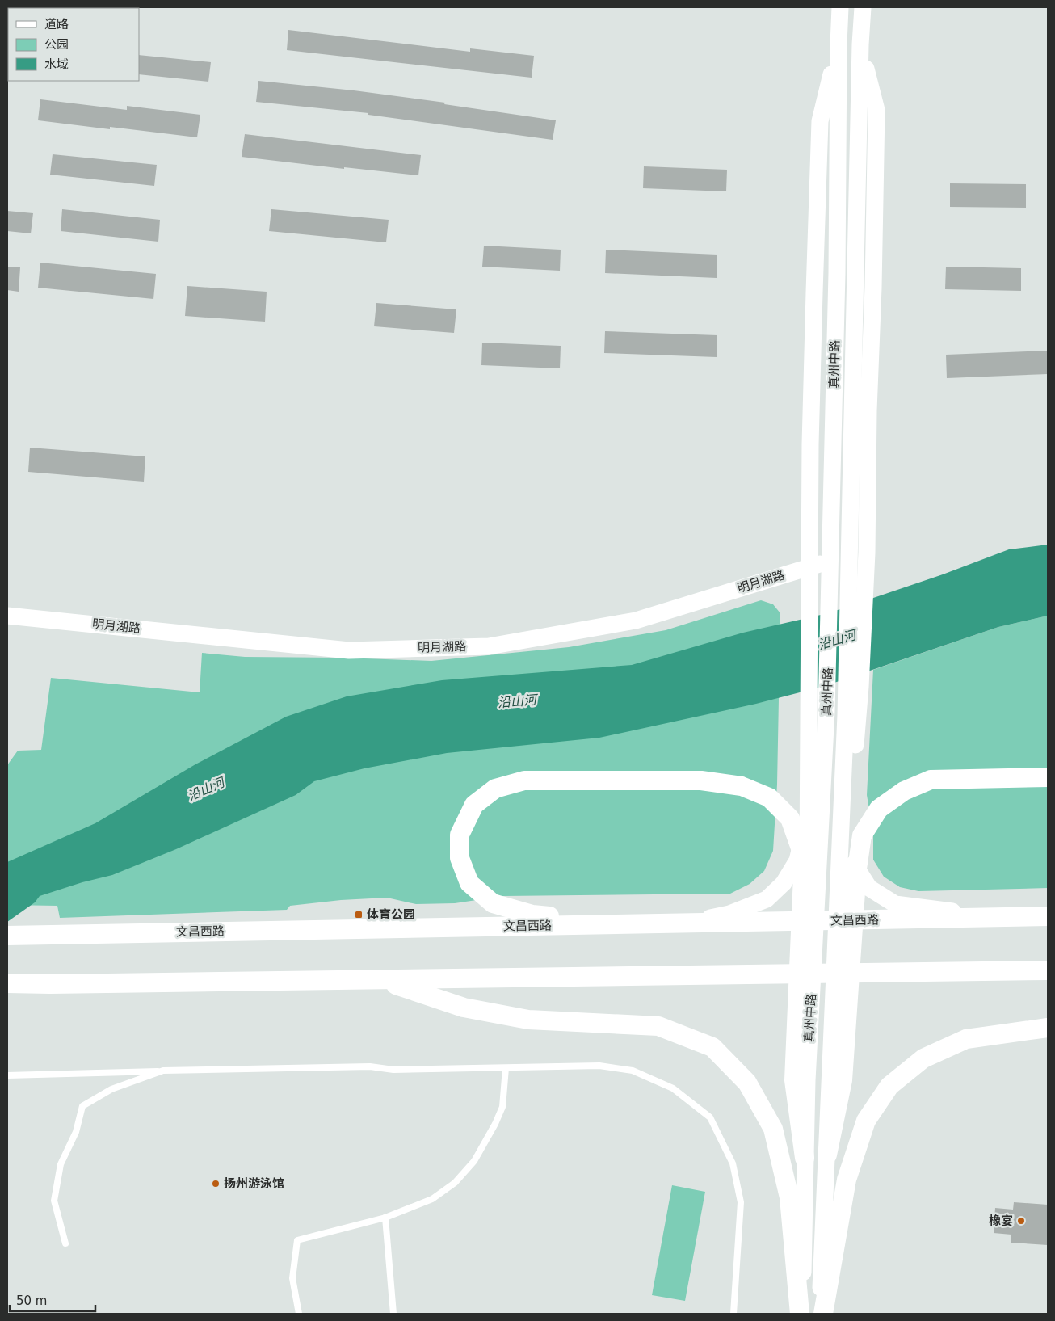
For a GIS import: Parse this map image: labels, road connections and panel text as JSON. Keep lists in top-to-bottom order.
{
  "streets": {
    "main road": ["文昌西路"],
    "street": ["真州中路", "明月湖路"]
  },
  "crossings": [
    ["真州中路", "明月湖路"],
    ["真州中路", "文昌西路"]
  ],
  "water": ["沿山河"],
  "places": {
    "transit": ["体育公园"],
    "other": ["扬州游泳馆", "橡宴"]
  },
  "legend": ["道路", "公园", "水域"],
  "scale_bar": "50 m"
}
